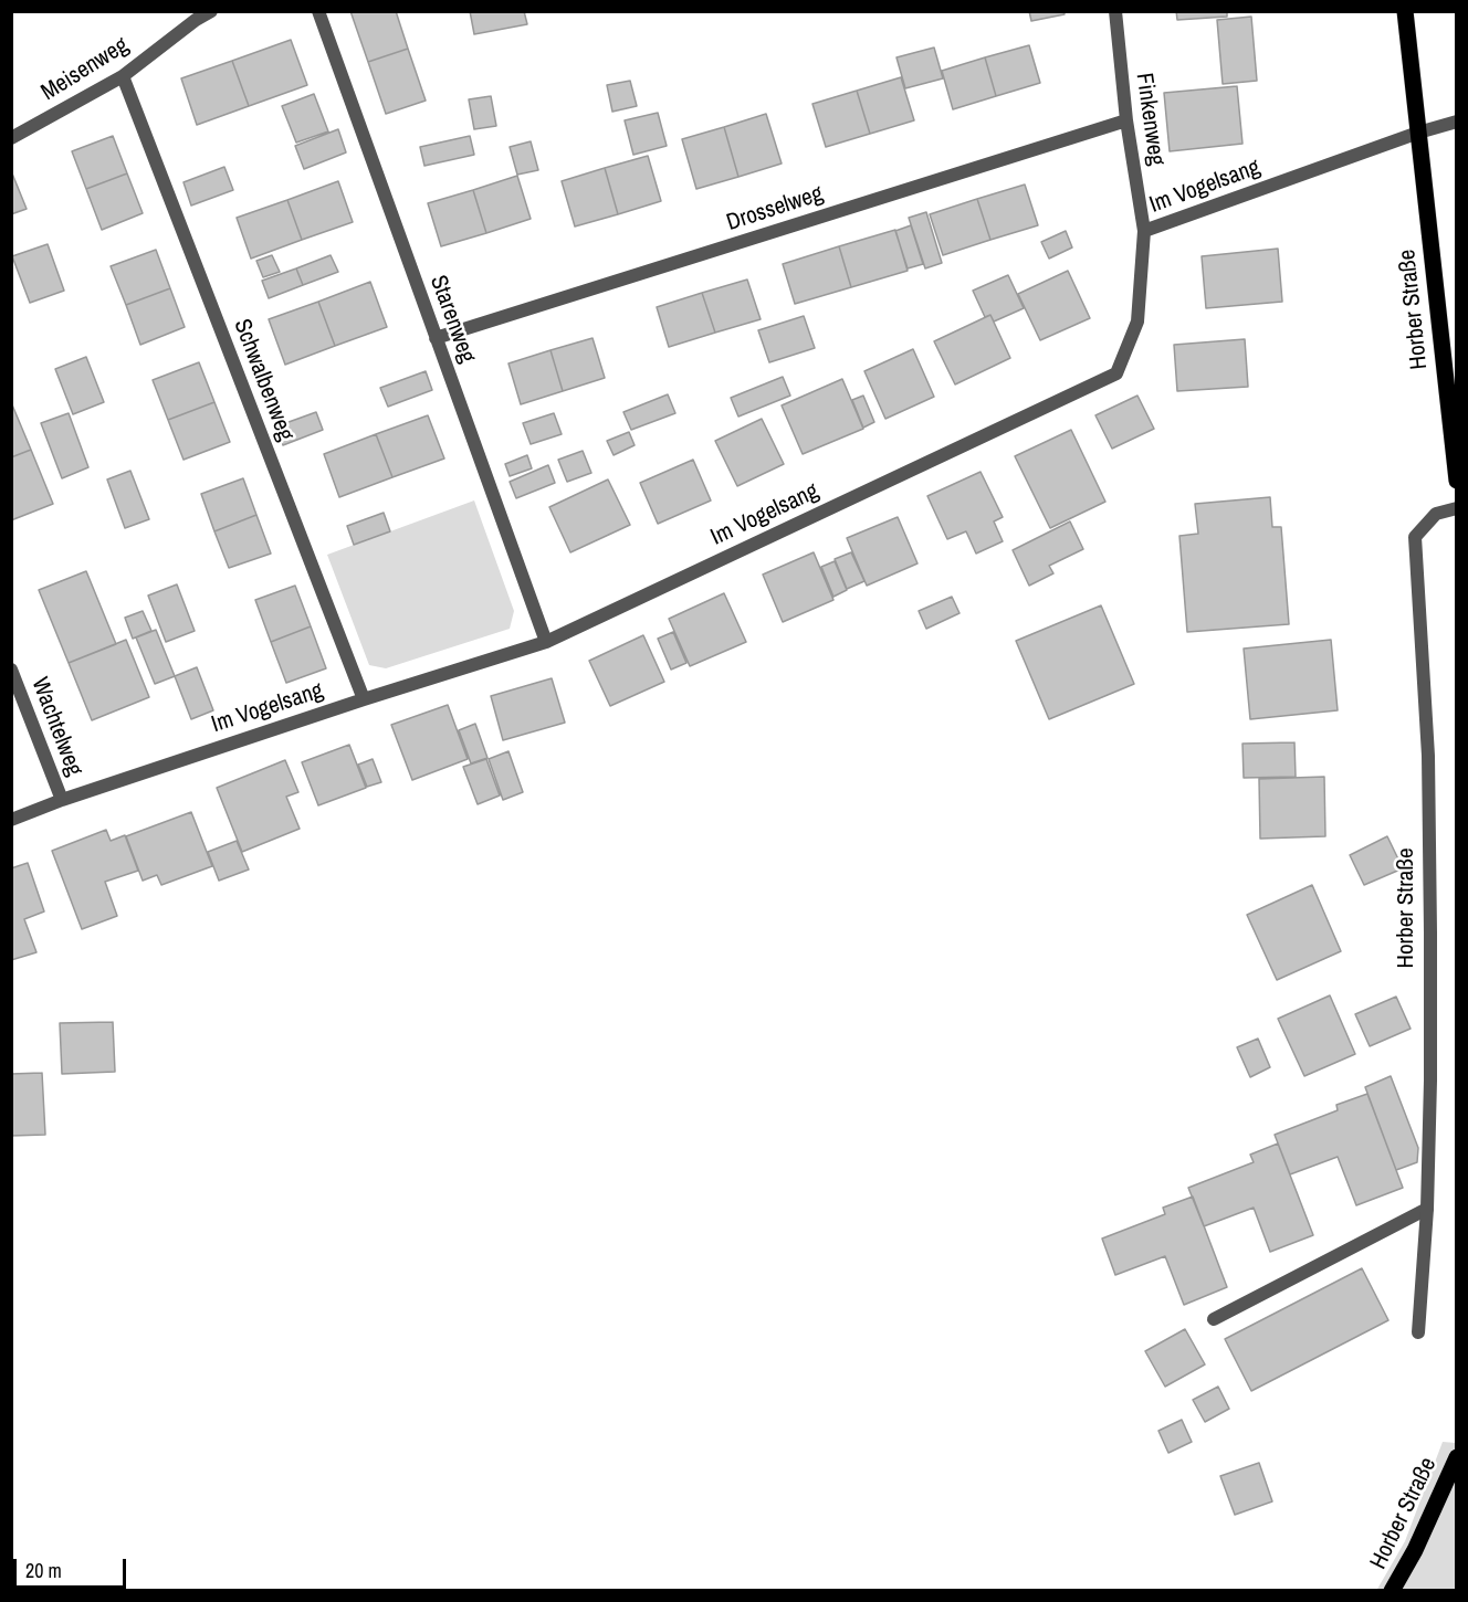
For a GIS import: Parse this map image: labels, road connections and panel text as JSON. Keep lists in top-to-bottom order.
{
  "streets": {
    "main road": ["Horber Straße"],
    "street": [
      "Meisenweg",
      "Finkenweg",
      "Im Vogelsang",
      "Drosselweg",
      "Starenweg",
      "Schwalbenweg",
      "Wachtelweg"
    ]
  },
  "crossings": [
    ["Meisenweg", "Schwalbenweg"],
    ["Finkenweg", "Im Vogelsang"],
    ["Finkenweg", "Drosselweg"],
    ["Im Vogelsang", "Horber Straße"],
    ["Im Vogelsang", "Starenweg"],
    ["Im Vogelsang", "Schwalbenweg"],
    ["Im Vogelsang", "Wachtelweg"],
    ["Drosselweg", "Starenweg"]
  ],
  "scale_bar": "20 m"
}
